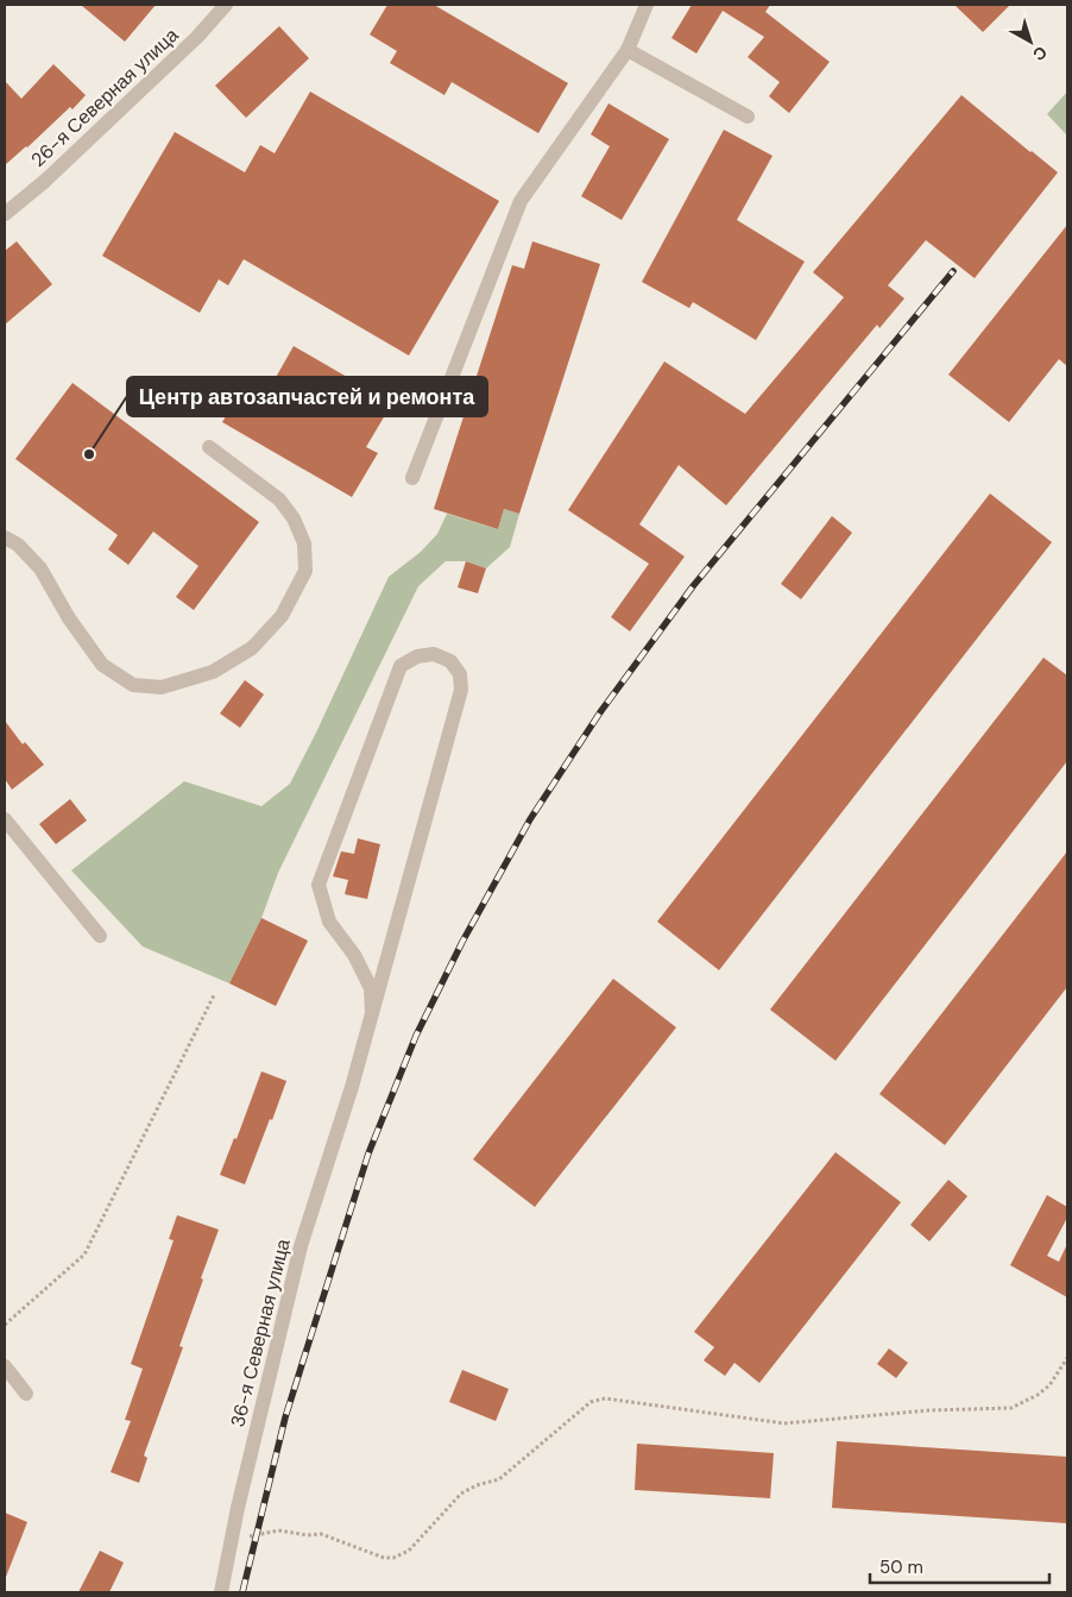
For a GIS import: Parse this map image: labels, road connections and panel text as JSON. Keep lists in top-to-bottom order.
{
  "streets": {
    "street": ["26-я Северная улица", "36-я Северная улица"]
  },
  "places": ["Центр автозапчастей и ремонта"],
  "scale_bar": "50 m",
  "north": "bottom right"
}
